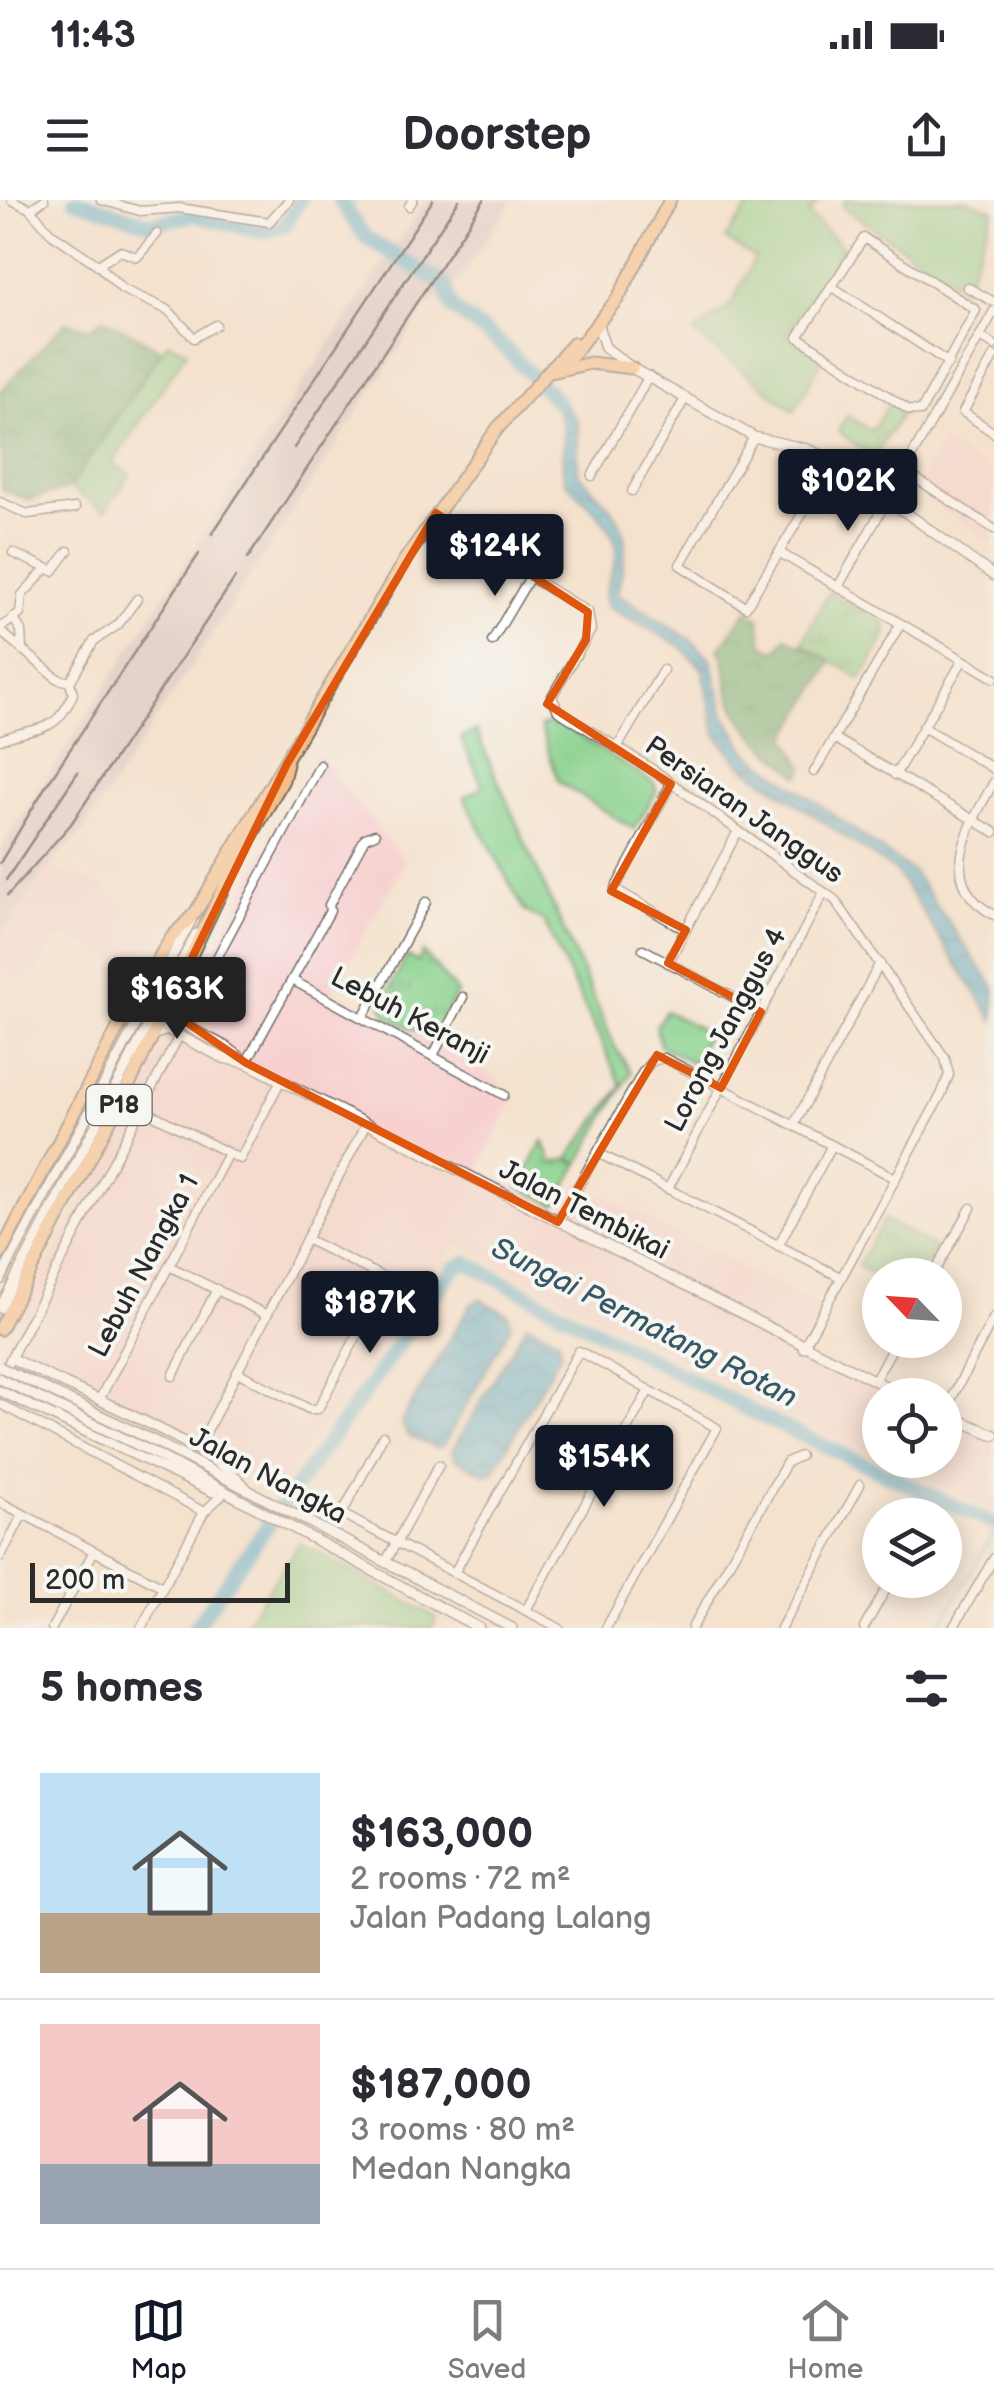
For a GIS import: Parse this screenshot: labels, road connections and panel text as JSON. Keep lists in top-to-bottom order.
{
  "streets": {
    "main road": ["P18"],
    "street": [
      "Persiaran Janggus",
      "Lebuh Keranji",
      "Lorong Janggus 4",
      "Jalan Tembikai",
      "Lebuh Nangka 1",
      "Jalan Nangka"
    ]
  },
  "crossings": [
    ["Persiaran Janggus", "Lorong Janggus 4"],
    ["Persiaran Janggus", "Jalan Tembikai"],
    ["P18", "Jalan Tembikai"],
    ["Jalan Tembikai", "Lebuh Nangka 1"]
  ],
  "water": ["Sungai Permatang Rotan"],
  "scale_bar": "200 m",
  "north": "top left",
  "page": {
    "status": "11:43",
    "header": "Doorstep",
    "price": [
      "$102K",
      "$124K",
      "$163K",
      "$187K",
      "$154K"
    ],
    "scale": "200 m",
    "heading": "5 homes",
    "list": [
      {
        "name": "$163,000",
        "note": "2 rooms · 72 m² · Jalan Padang Lalang"
      },
      {
        "name": "$187,000",
        "note": "3 rooms · 80 m² · Medan Nangka"
      }
    ],
    "tabs": ["Map", "Saved", "Home"]
  }
}
